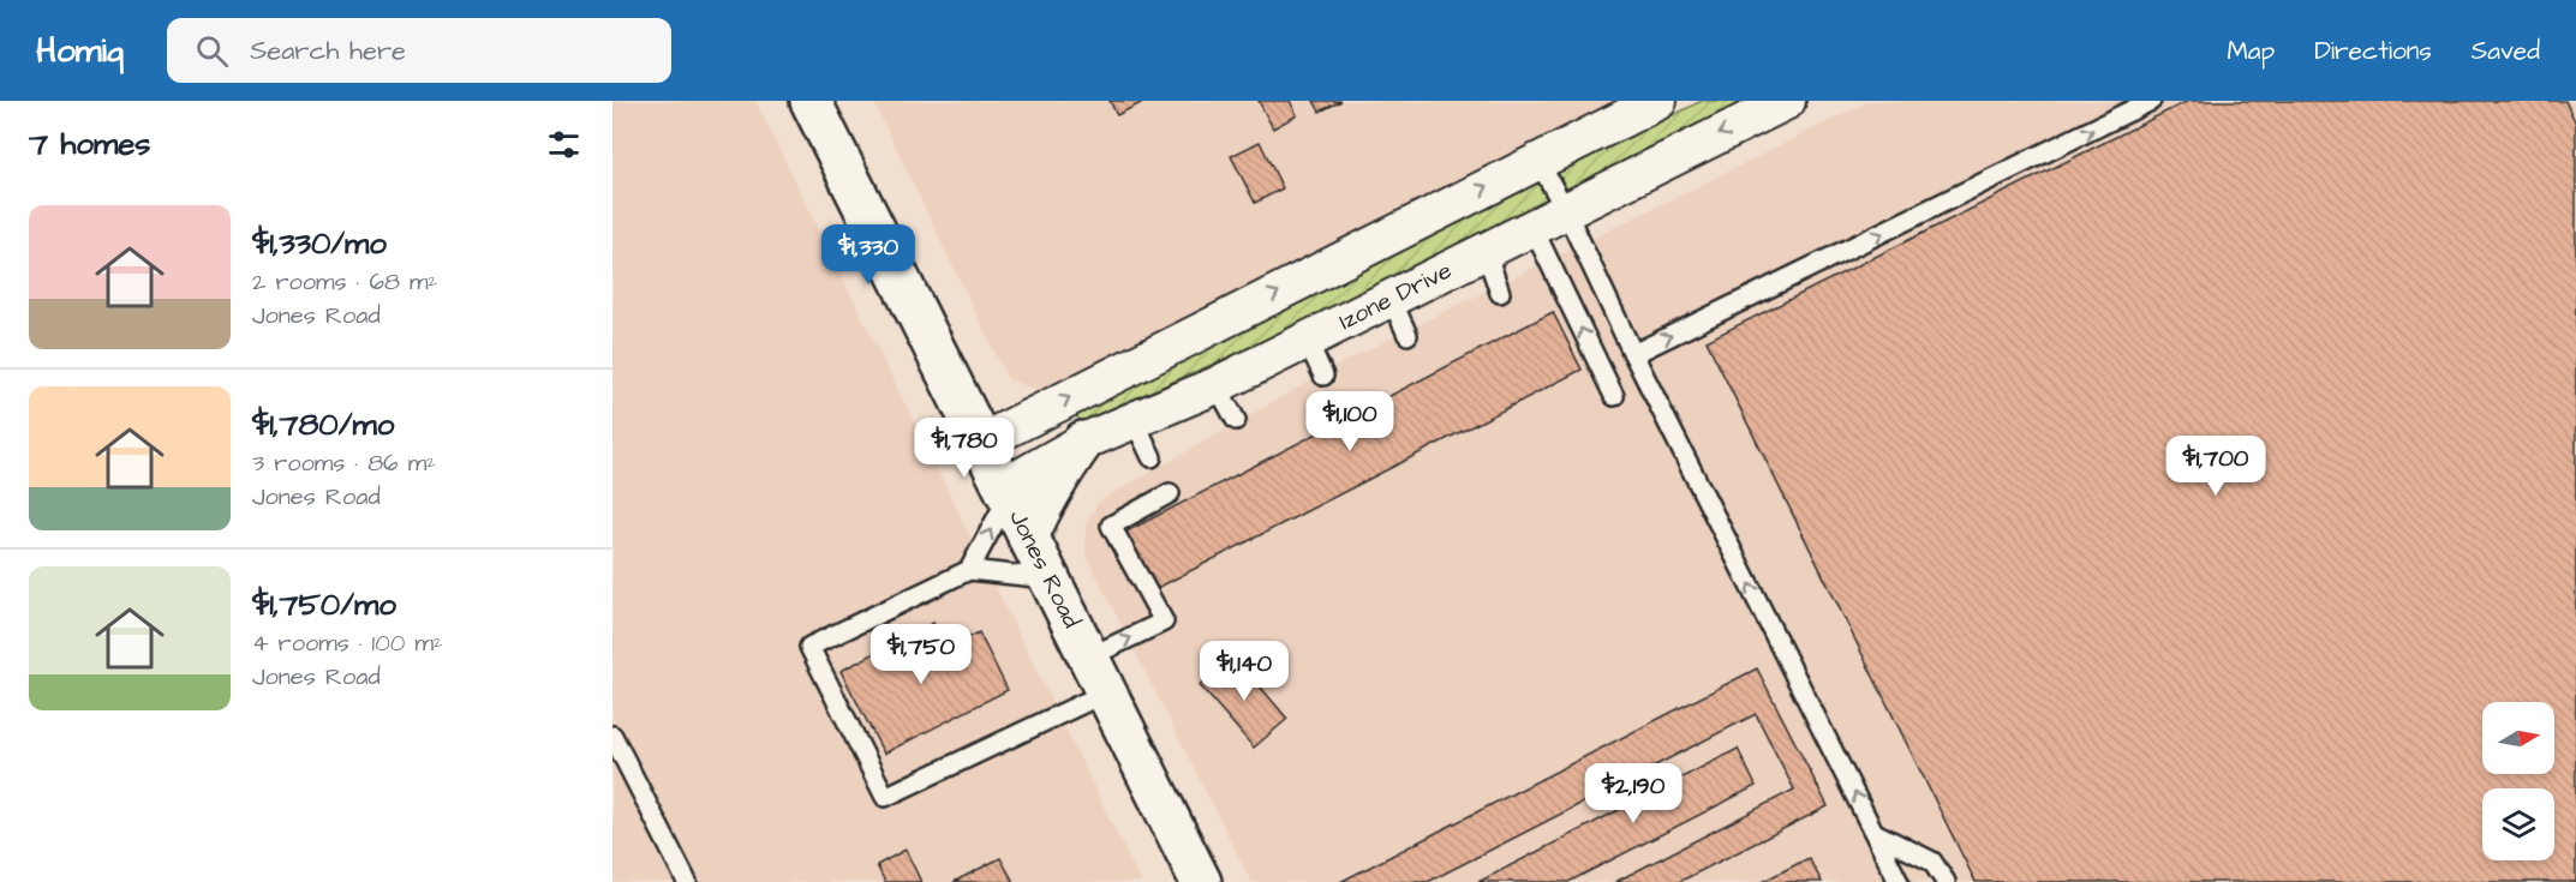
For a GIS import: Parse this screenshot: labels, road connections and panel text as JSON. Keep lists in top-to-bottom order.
{
  "streets": {
    "main road": ["Jones Road"],
    "street": ["Izone Drive"]
  },
  "crossings": [
    ["Izone Drive", "Jones Road"]
  ],
  "north": "right",
  "page": {
    "header": "Homiq",
    "search": "Search here",
    "nav": ["Map", "Directions", "Saved"],
    "heading": "7 homes",
    "list": [
      {
        "name": "$1,330/mo",
        "note": "2 rooms · 68 m² · Jones Road"
      },
      {
        "name": "$1,780/mo",
        "note": "3 rooms · 86 m² · Jones Road"
      },
      {
        "name": "$1,750/mo",
        "note": "4 rooms · 100 m² · Jones Road"
      }
    ],
    "price": [
      "$1,330",
      "$1,100",
      "$1,780",
      "$1,700",
      "$1,750",
      "$1,140",
      "$2,190"
    ]
  }
}
